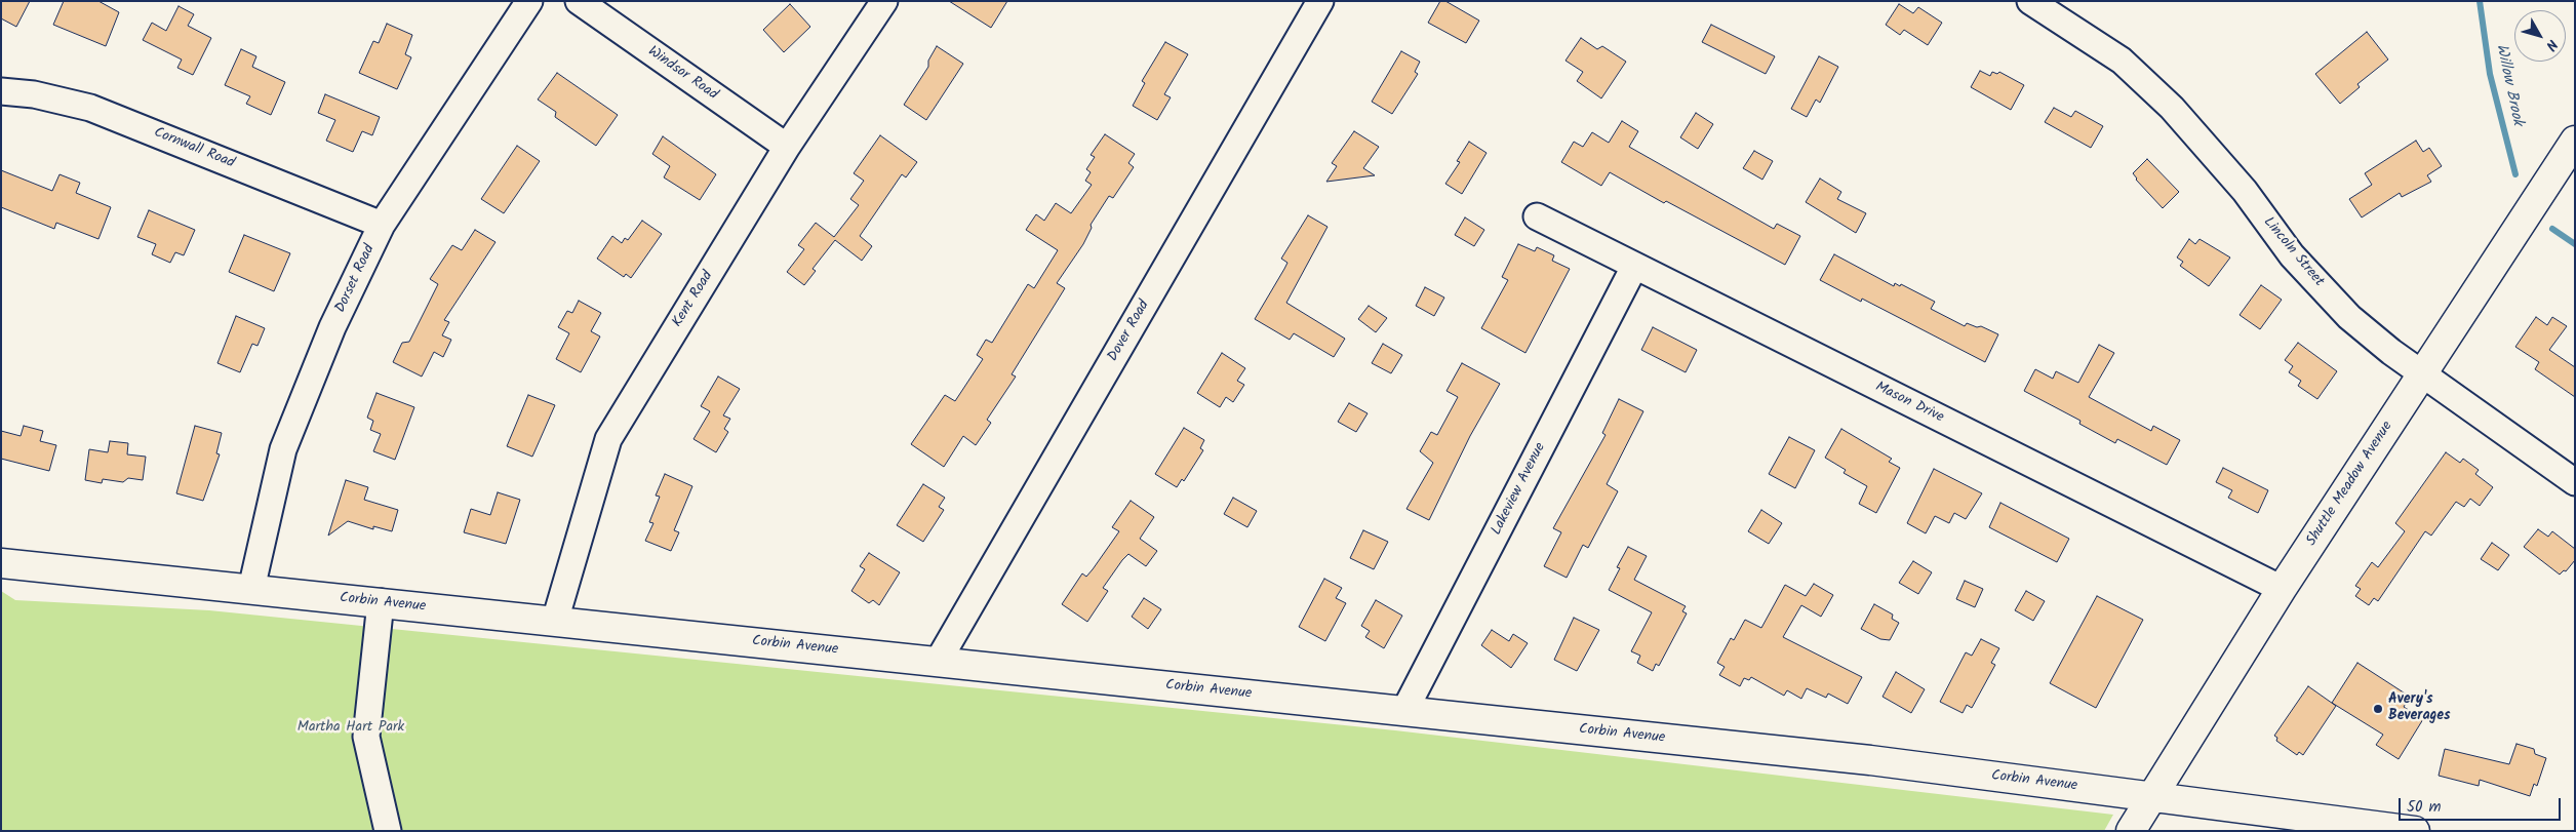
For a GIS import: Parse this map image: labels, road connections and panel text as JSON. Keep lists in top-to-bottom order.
{
  "streets": {
    "main road": ["Shuttle Meadow Avenue", "Corbin Avenue"],
    "street": [
      "Windsor Road",
      "Cornwall Road",
      "Lincoln Street",
      "Dorset Road",
      "Kent Road",
      "Dover Road",
      "Mason Drive",
      "Lakeview Avenue"
    ]
  },
  "crossings": [
    ["Windsor Road", "Kent Road"],
    ["Cornwall Road", "Dorset Road"],
    ["Lincoln Street", "Shuttle Meadow Avenue"],
    ["Dorset Road", "Corbin Avenue"],
    ["Kent Road", "Corbin Avenue"],
    ["Dover Road", "Corbin Avenue"],
    ["Mason Drive", "Shuttle Meadow Avenue"],
    ["Mason Drive", "Lakeview Avenue"],
    ["Shuttle Meadow Avenue", "Corbin Avenue"],
    ["Lakeview Avenue", "Corbin Avenue"]
  ],
  "water": ["Willow Brook"],
  "parks": ["Martha Hart Park"],
  "places": ["Avery's Beverages"],
  "scale_bar": "50 m",
  "north": "bottom right"
}
